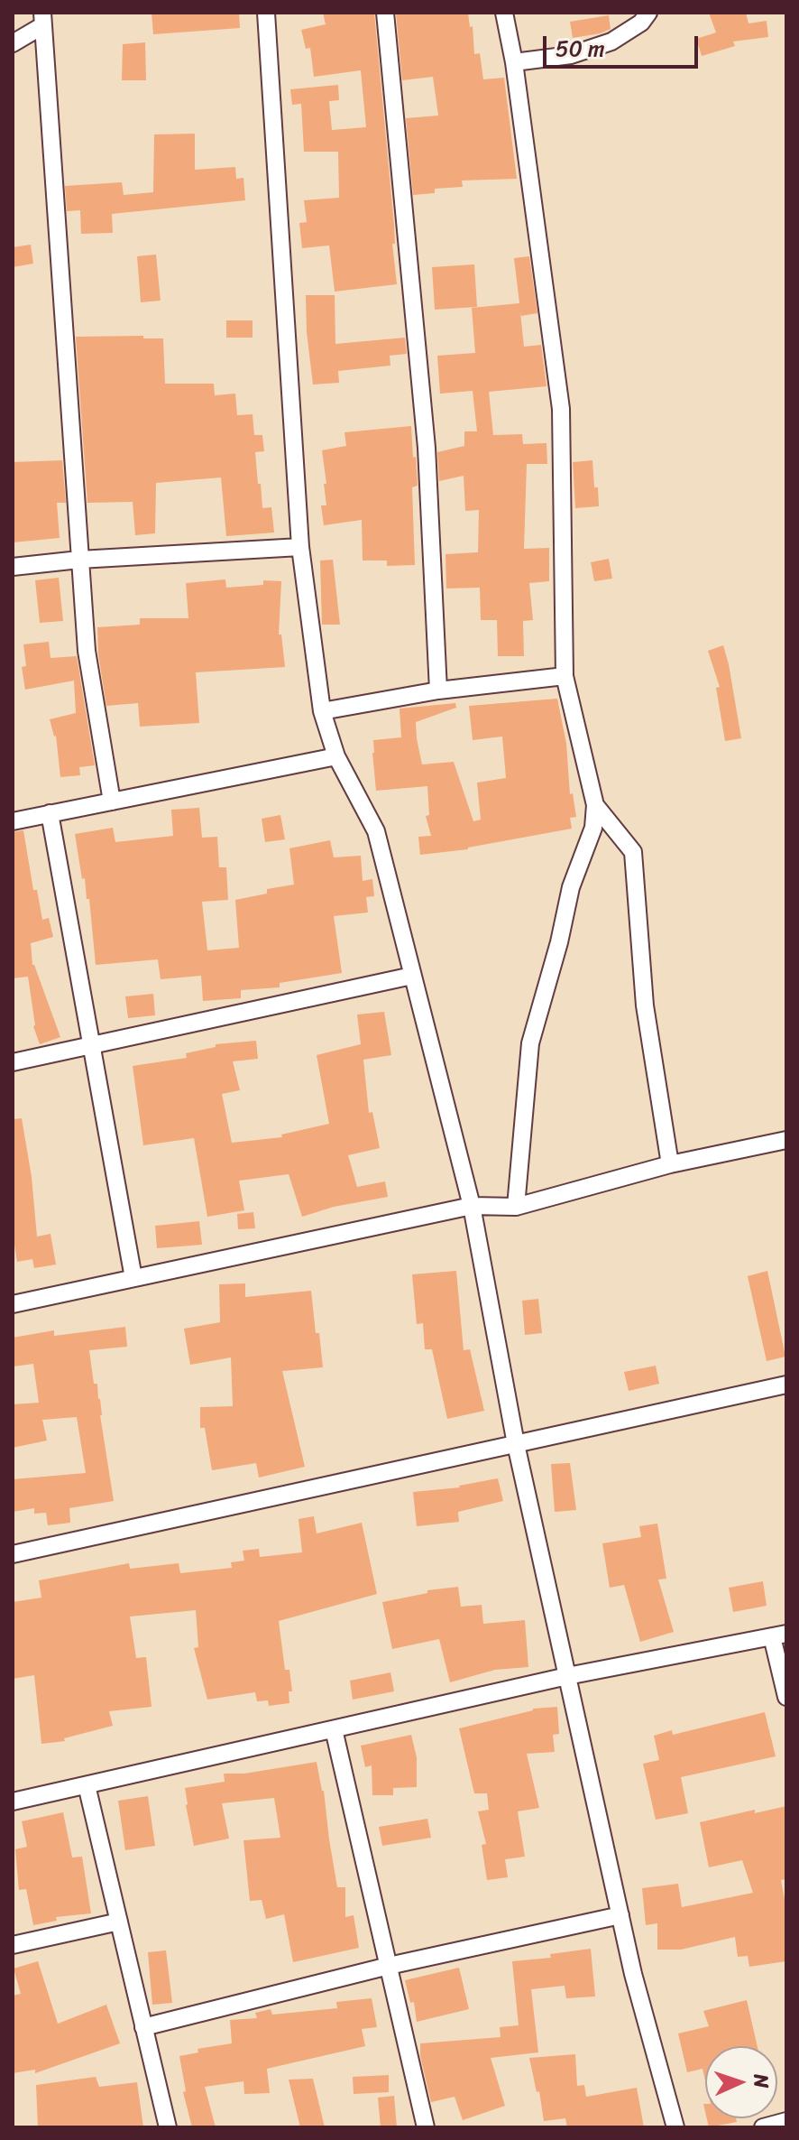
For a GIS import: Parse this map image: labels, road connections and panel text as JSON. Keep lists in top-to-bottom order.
{
  "scale_bar": "50 m",
  "north": "right"
}
